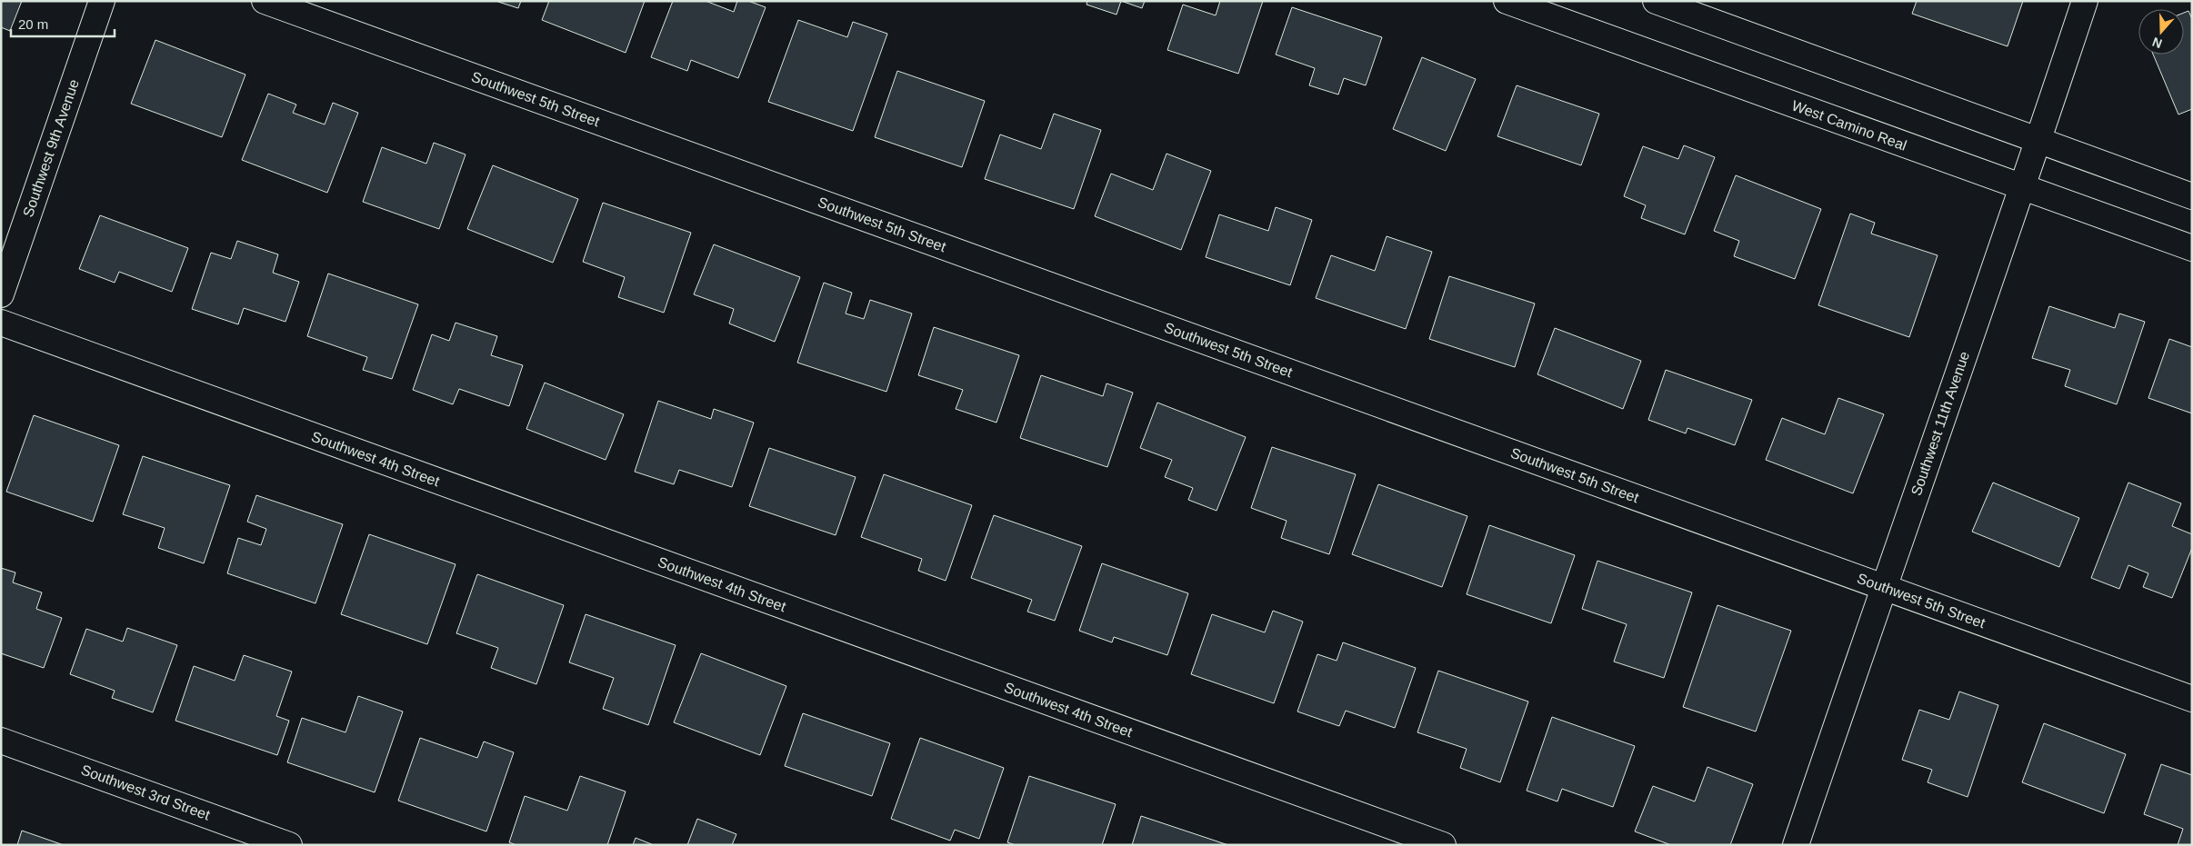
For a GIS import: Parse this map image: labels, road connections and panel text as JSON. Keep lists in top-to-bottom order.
{
  "streets": {
    "street": [
      "Southwest 5th Street",
      "West Camino Real",
      "Southwest 9th Avenue",
      "Southwest 11th Avenue",
      "Southwest 4th Street",
      "Southwest 3rd Street"
    ]
  },
  "crossings": [
    ["Southwest 5th Street", "Southwest 11th Avenue"],
    ["West Camino Real", "Southwest 11th Avenue"]
  ],
  "scale_bar": "20 m",
  "north": "bottom"
}
